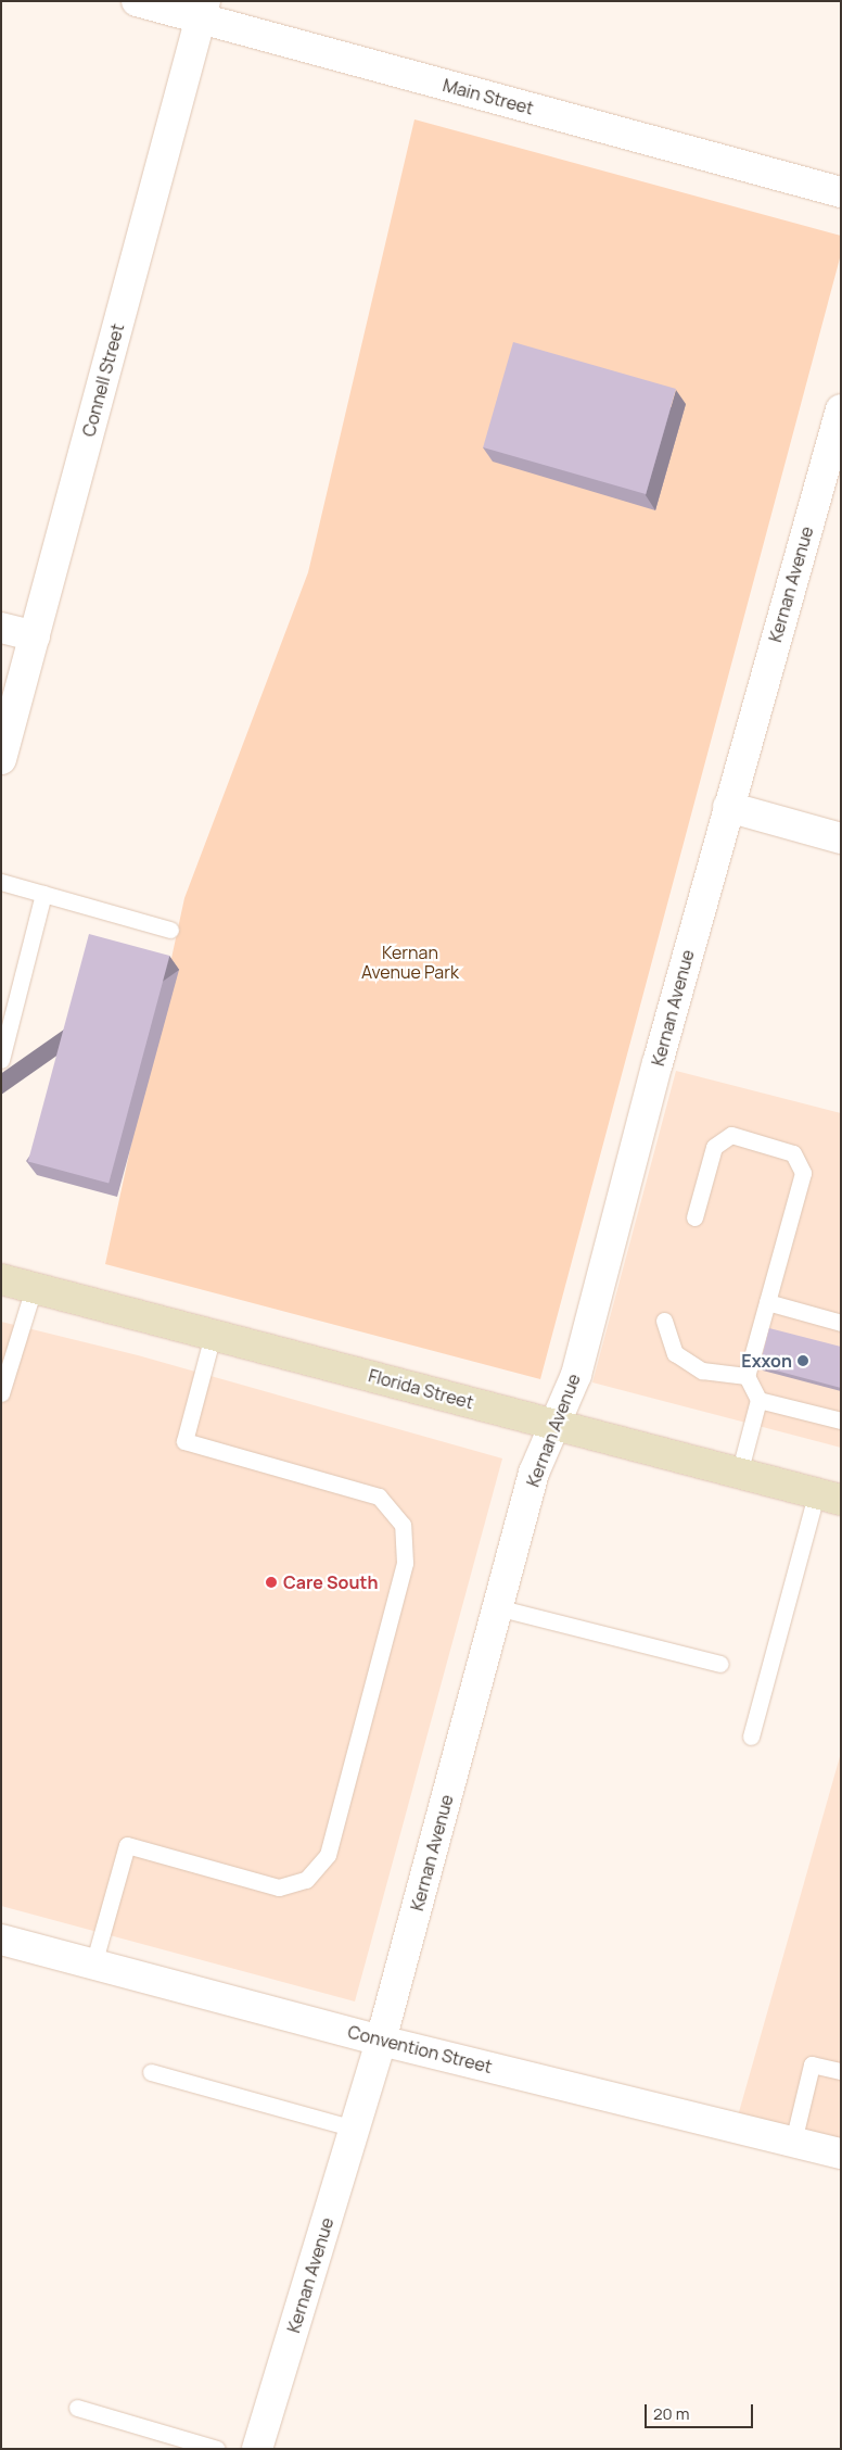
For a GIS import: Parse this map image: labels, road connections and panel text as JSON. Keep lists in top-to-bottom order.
{
  "streets": {
    "main road": ["Florida Street"],
    "street": [
      "Main Street",
      "Connell Street",
      "Kernan Avenue",
      "Convention Street"
    ]
  },
  "crossings": [
    ["Main Street", "Connell Street"],
    ["Kernan Avenue", "Florida Street"],
    ["Kernan Avenue", "Convention Street"]
  ],
  "parks": ["Kernan Avenue Park"],
  "places": ["Exxon", "Care South"],
  "scale_bar": "20 m"
}
